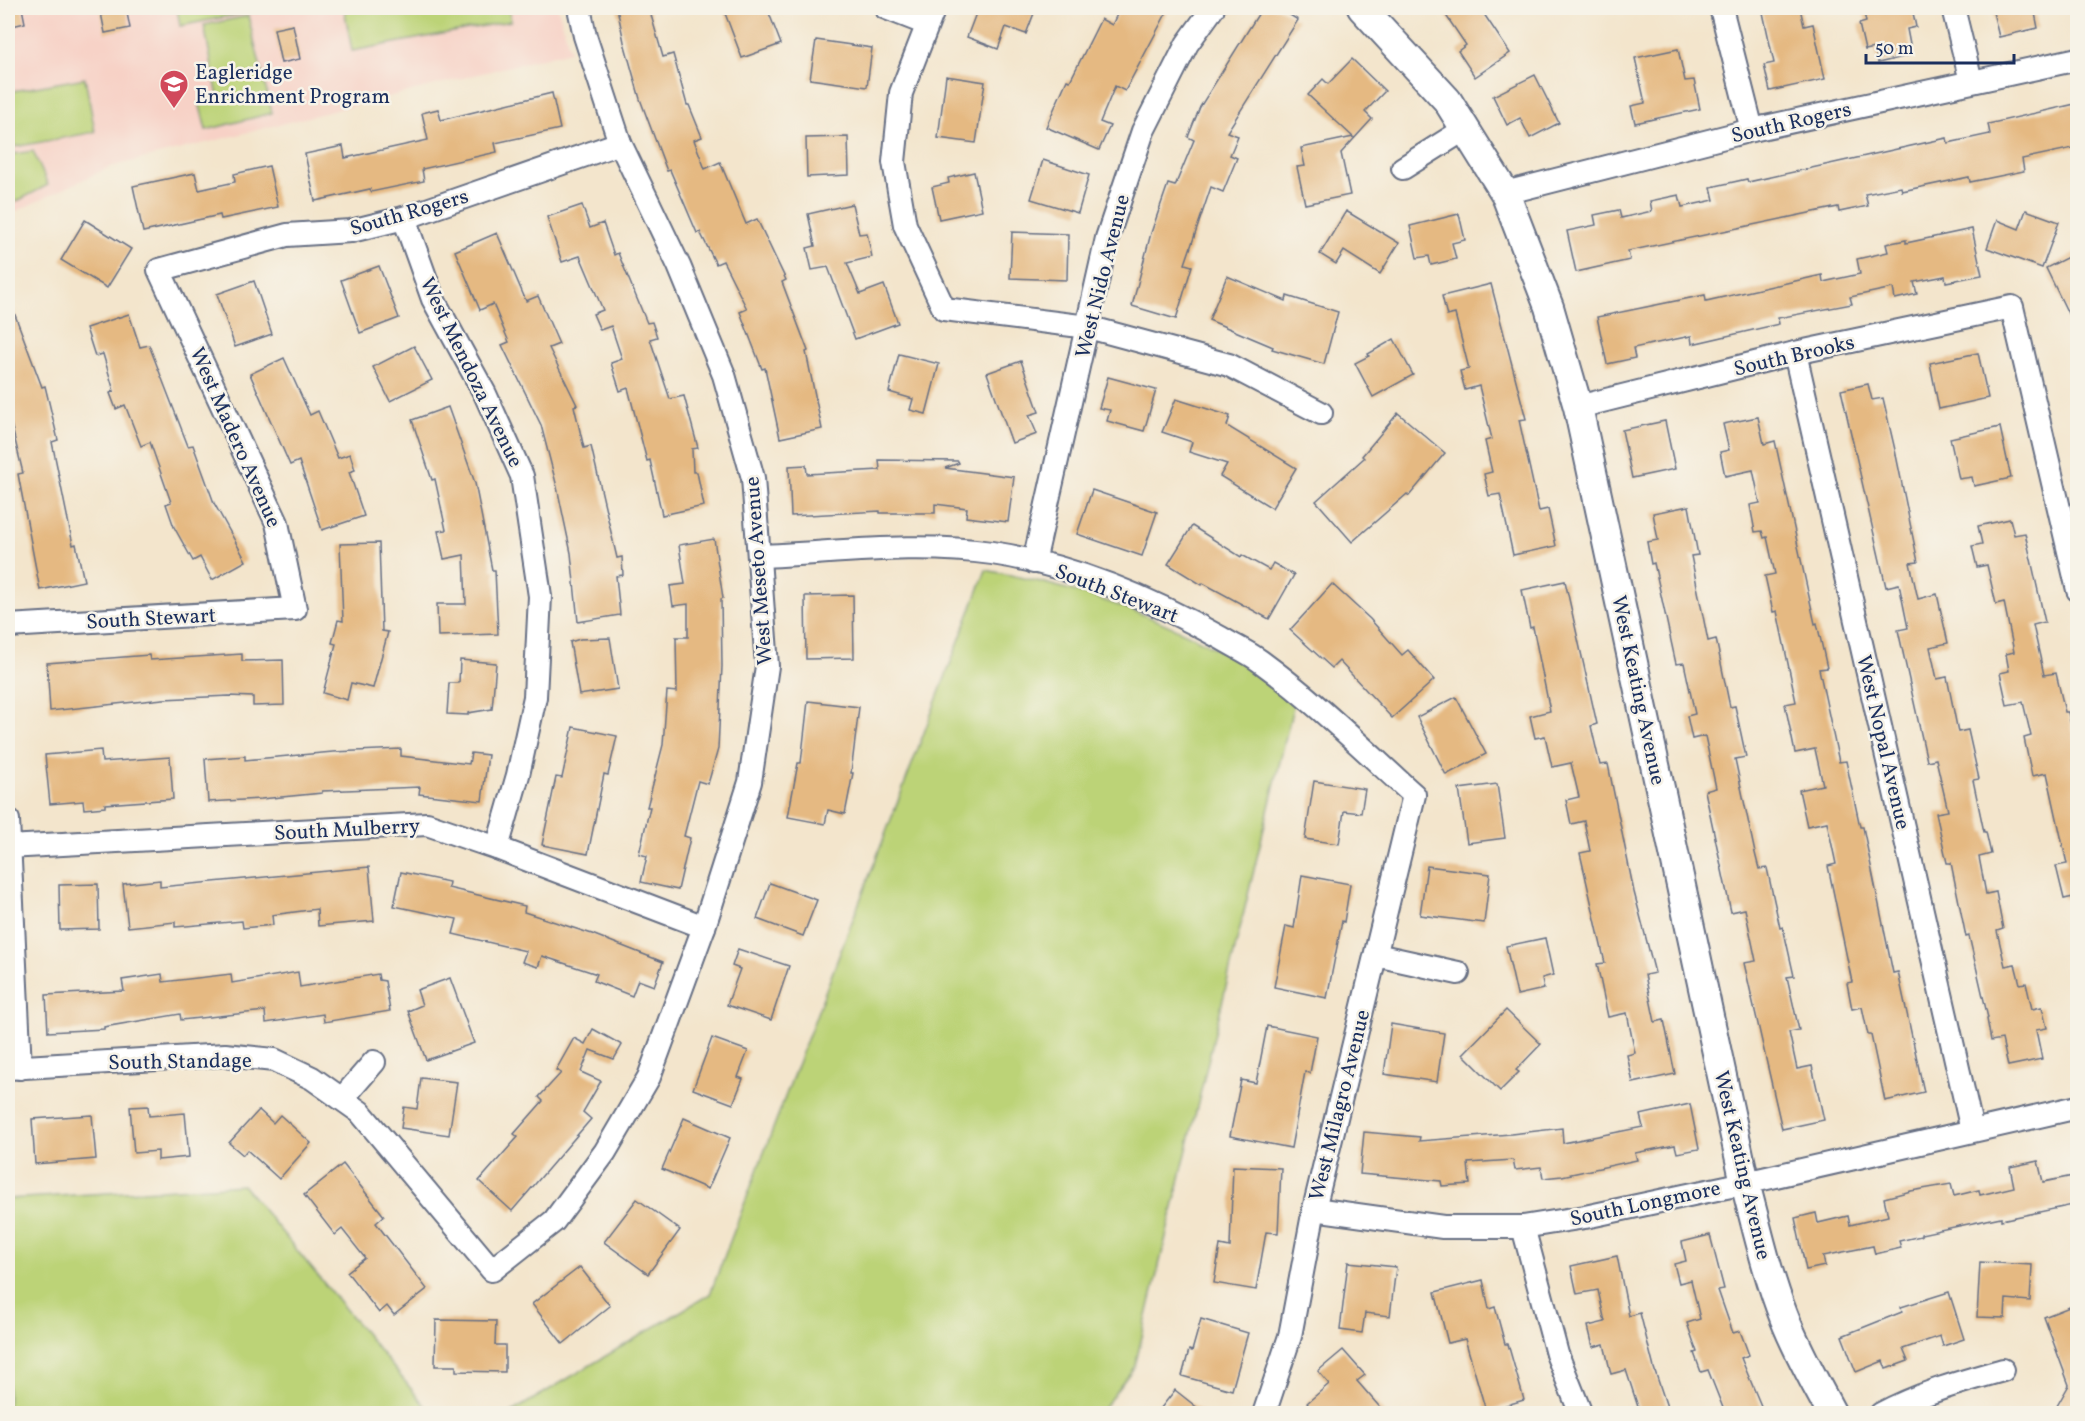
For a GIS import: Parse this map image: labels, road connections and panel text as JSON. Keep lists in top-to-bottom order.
{
  "streets": {
    "street": [
      "South Rogers",
      "West Nido Avenue",
      "South Brooks",
      "West Mendoza Avenue",
      "West Madero Avenue",
      "West Meseto Avenue",
      "South Stewart",
      "West Keating Avenue",
      "West Nopal Avenue",
      "South Mulberry",
      "South Standage",
      "West Milagro Avenue",
      "South Longmore"
    ]
  },
  "crossings": [
    ["South Rogers", "West Mendoza Avenue"],
    ["South Rogers", "West Madero Avenue"],
    ["South Rogers", "West Meseto Avenue"],
    ["South Rogers", "West Keating Avenue"],
    ["West Nido Avenue", "South Stewart"],
    ["South Brooks", "West Keating Avenue"],
    ["South Brooks", "West Nopal Avenue"],
    ["West Mendoza Avenue", "South Mulberry"],
    ["West Madero Avenue", "South Stewart"],
    ["West Meseto Avenue", "South Stewart"],
    ["West Meseto Avenue", "South Mulberry"],
    ["West Meseto Avenue", "South Standage"],
    ["South Stewart", "West Milagro Avenue"],
    ["West Keating Avenue", "South Longmore"],
    ["West Nopal Avenue", "South Longmore"],
    ["West Milagro Avenue", "South Longmore"]
  ],
  "places": {
    "school or university": ["Eagleridge Enrichment Program"]
  },
  "scale_bar": "50 m"
}
